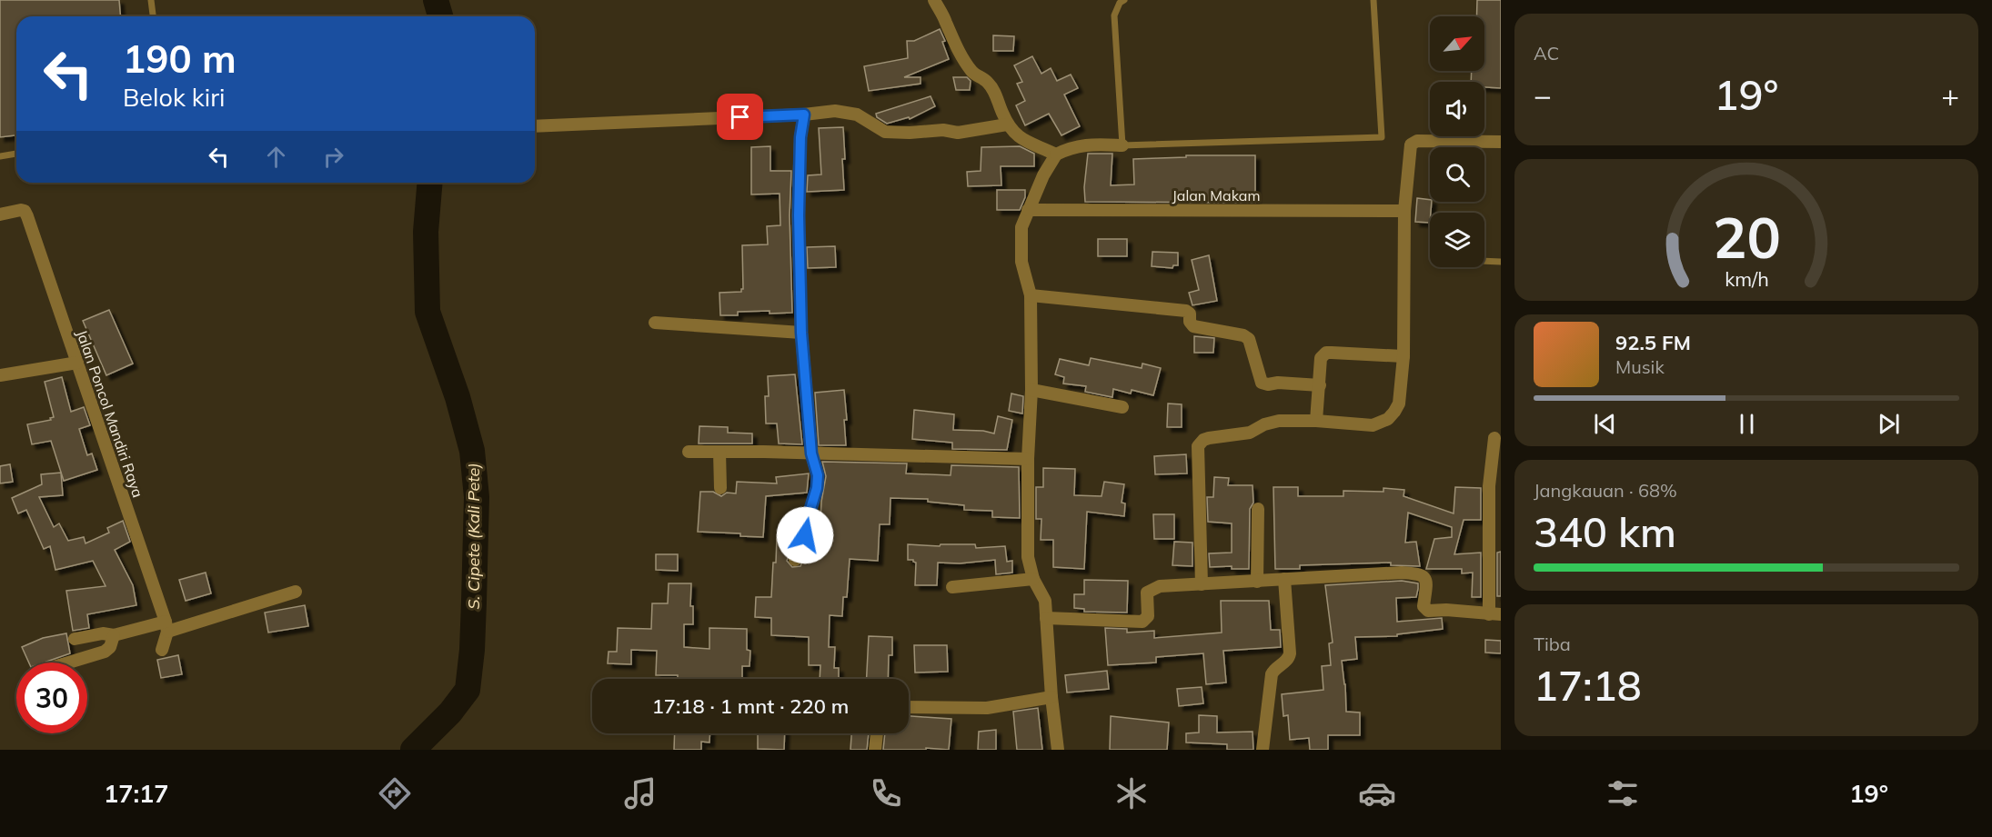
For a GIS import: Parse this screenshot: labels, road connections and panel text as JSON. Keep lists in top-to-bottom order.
{
  "streets": {
    "street": ["Jalan Makam", "Jalan Poncol Mandiri Raya"]
  },
  "water": ["S. Cipete (Kali Pete)"],
  "north": "top right",
  "page": {
    "tile": [
      "AC",
      ["Jangkauan · 68%", "340 km"],
      ["Tiba", "17:18"]
    ],
    "turn": ["190 m", "Belok kiri"],
    "heat": ["−", "19°", "+"],
    "song": ["92.5 FM", "Musik"],
    "limit": "30",
    "trip": "17:18 · 1 mnt · 220 m",
    "tabs": ["17:17", "19°"],
    "gauge": ["20", "km/h"]
  }
}
